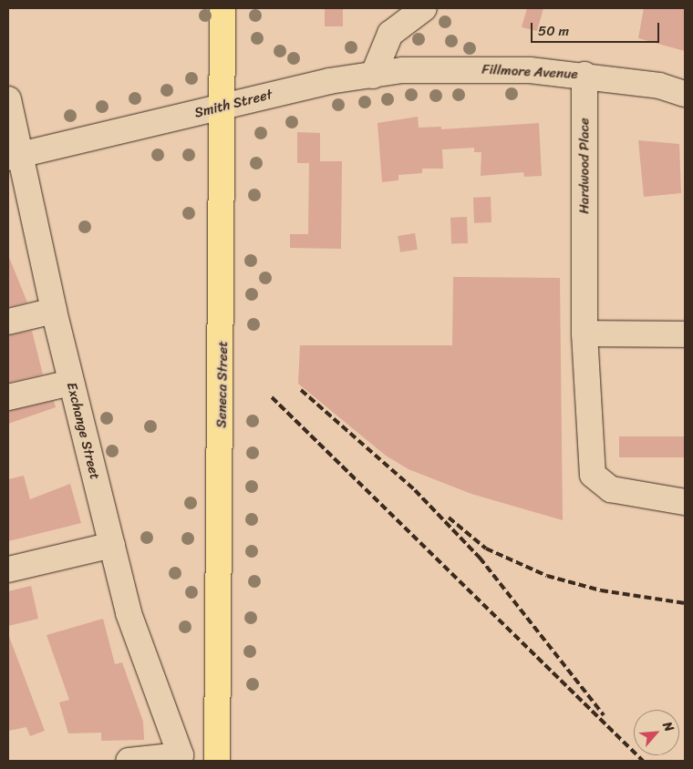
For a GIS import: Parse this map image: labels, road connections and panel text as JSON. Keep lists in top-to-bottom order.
{
  "streets": {
    "main road": ["Seneca Street"],
    "street": [
      "Fillmore Avenue",
      "Smith Street",
      "Hardwood Place",
      "Exchange Street"
    ]
  },
  "crossings": [
    ["Fillmore Avenue", "Smith Street"],
    ["Fillmore Avenue", "Hardwood Place"],
    ["Smith Street", "Seneca Street"],
    ["Smith Street", "Exchange Street"]
  ],
  "scale_bar": "50 m",
  "north": "top right"
}
